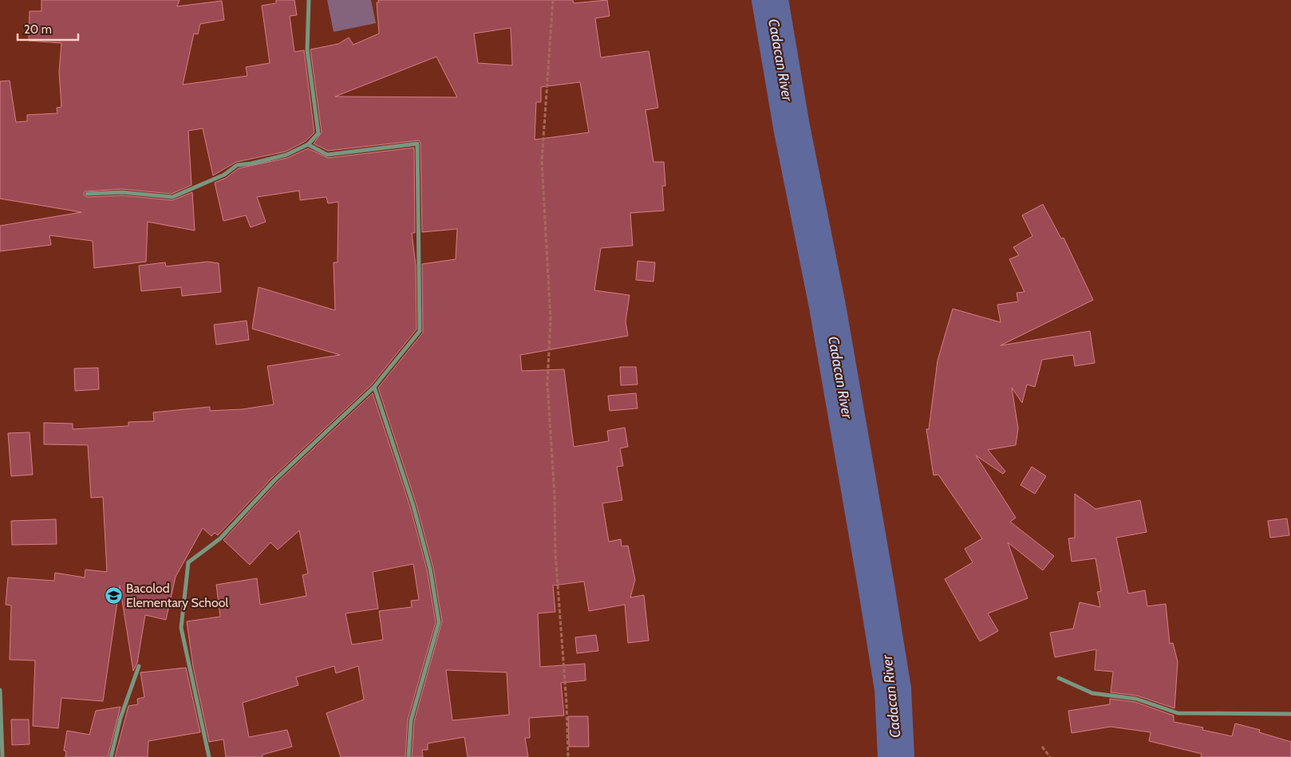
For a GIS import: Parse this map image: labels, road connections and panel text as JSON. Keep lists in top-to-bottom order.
{
  "water": ["Cadacan River"],
  "places": {
    "school or university": ["Bacolod Elementary School"]
  },
  "scale_bar": "20 m"
}
